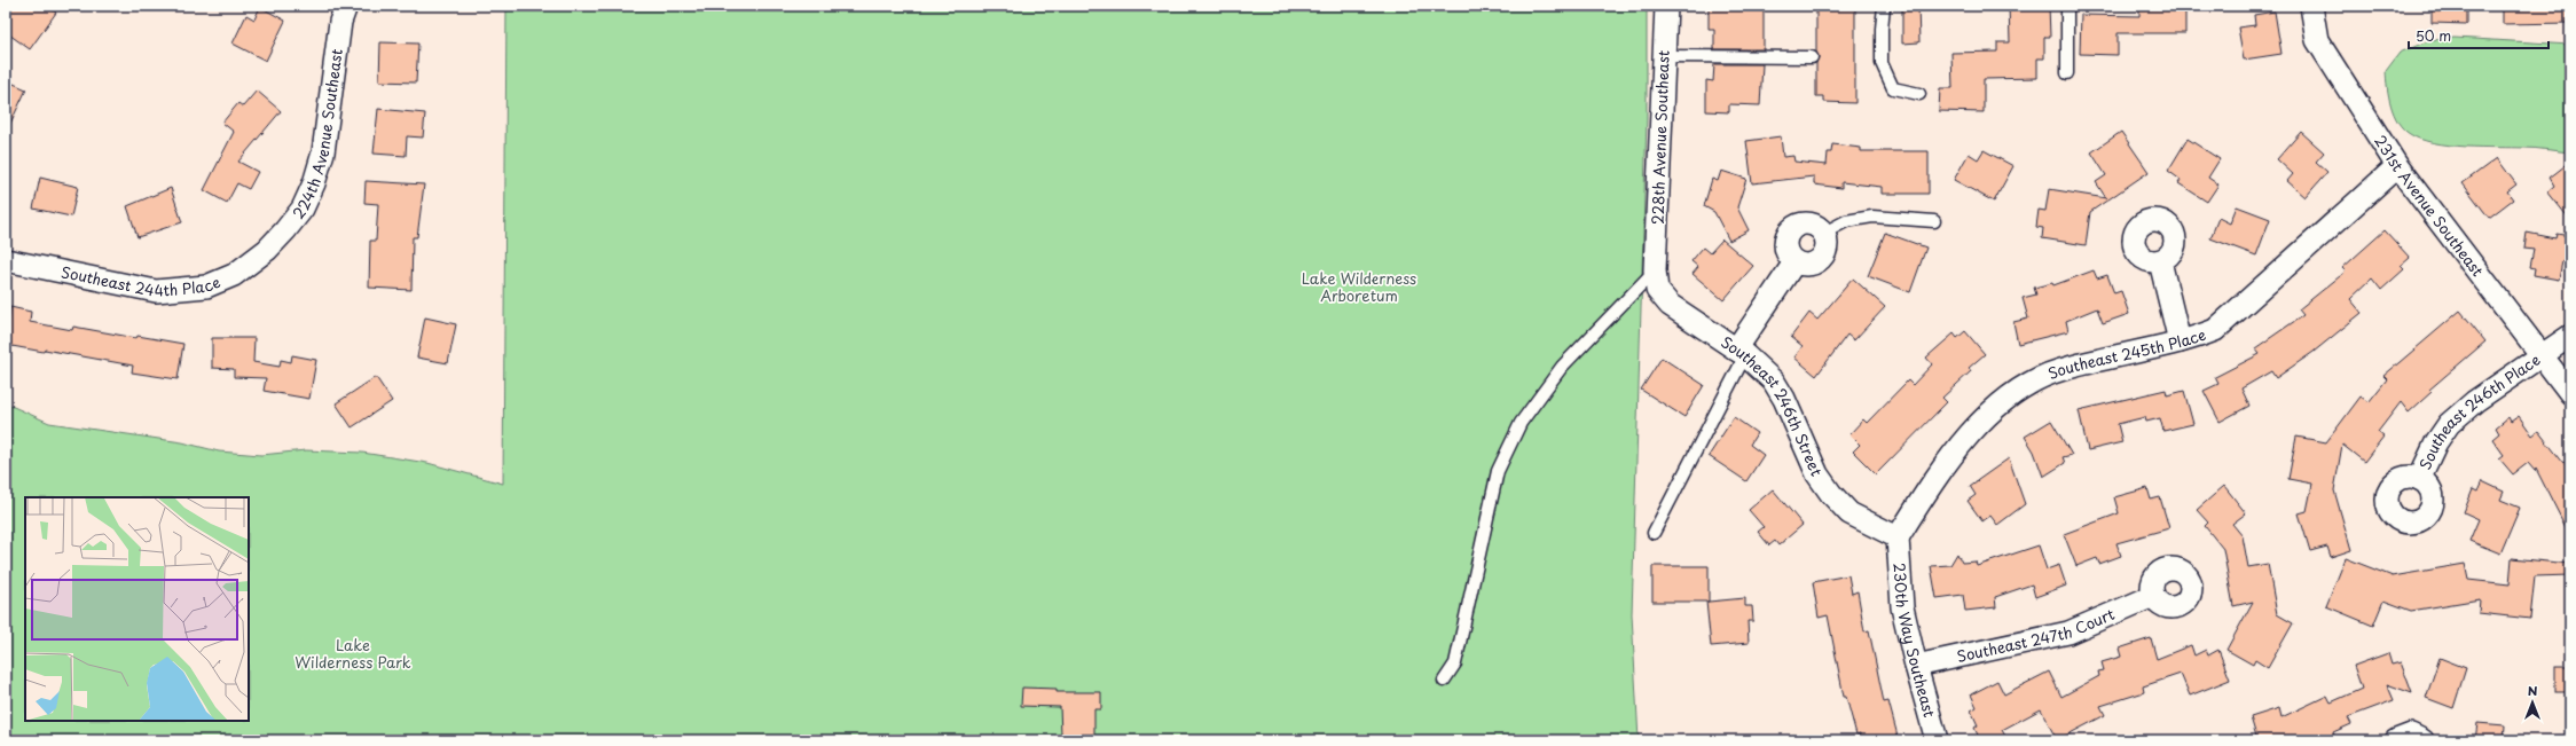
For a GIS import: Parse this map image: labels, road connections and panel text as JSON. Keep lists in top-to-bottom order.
{
  "streets": {
    "street": [
      "224th Avenue Southeast",
      "228th Avenue Southeast",
      "231st Avenue Southeast",
      "Southeast 244th Place",
      "Southeast 245th Place",
      "Southeast 246th Street",
      "Southeast 246th Place",
      "Southeast 247th Court",
      "230th Way Southeast"
    ]
  },
  "crossings": [
    ["224th Avenue Southeast", "Southeast 244th Place"],
    ["228th Avenue Southeast", "Southeast 246th Street"],
    ["231st Avenue Southeast", "Southeast 245th Place"],
    ["231st Avenue Southeast", "Southeast 246th Place"],
    ["Southeast 245th Place", "Southeast 246th Street"],
    ["Southeast 245th Place", "230th Way Southeast"],
    ["Southeast 246th Street", "230th Way Southeast"],
    ["Southeast 247th Court", "230th Way Southeast"]
  ],
  "parks": ["Lake Wilderness Arboretum", "Lake Wilderness Park"],
  "scale_bar": "50 m",
  "north": "top"
}
